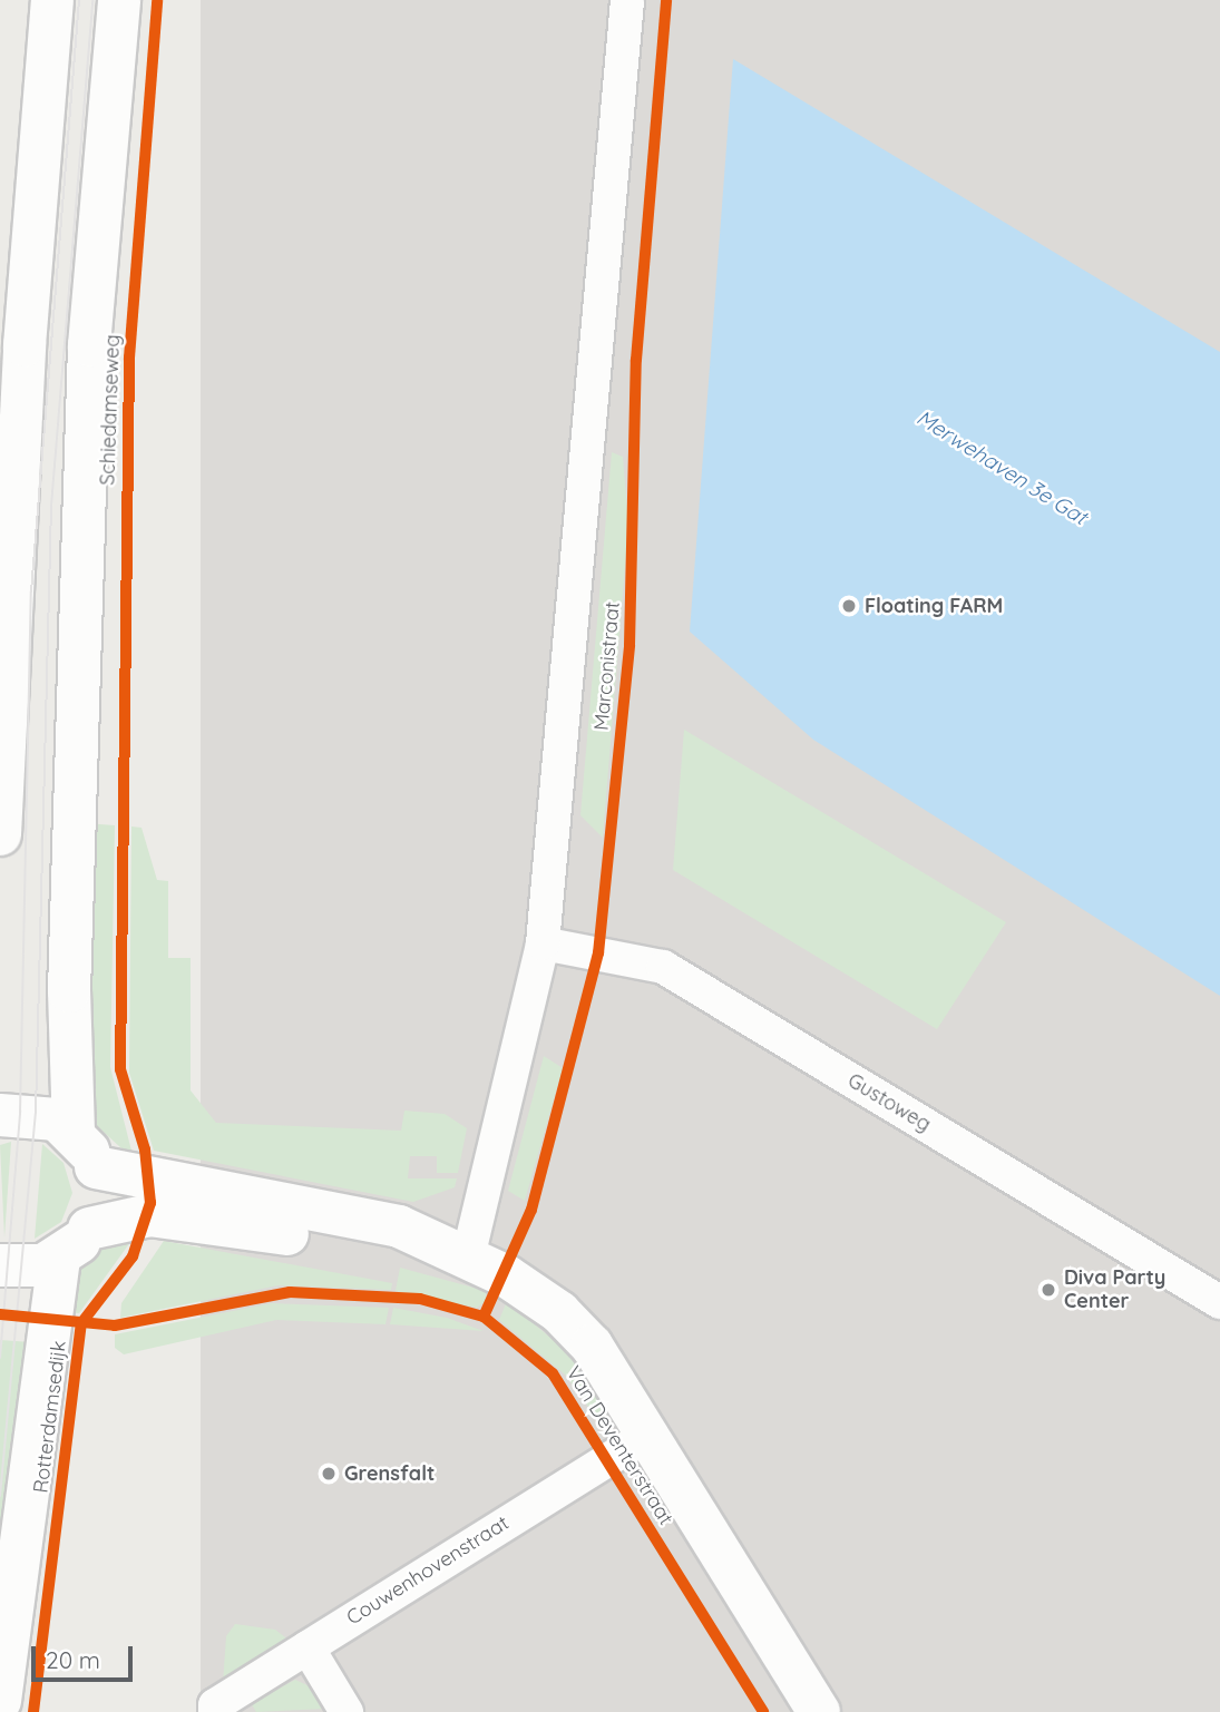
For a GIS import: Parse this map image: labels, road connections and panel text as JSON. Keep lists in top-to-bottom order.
{
  "streets": {
    "main road": ["Schiedamseweg", "Rotterdamsedijk", "Van Deventerstraat"],
    "street": ["Marconistraat", "Gustoweg", "Couwenhovenstraat"]
  },
  "crossings": [
    ["Marconistraat", "Gustoweg"],
    ["Marconistraat", "Van Deventerstraat"],
    ["Van Deventerstraat", "Couwenhovenstraat"]
  ],
  "water": ["Merwehaven 3e Gat"],
  "places": ["Floating FARM", "Diva Party Center", "Grensfalt"],
  "scale_bar": "20 m"
}
